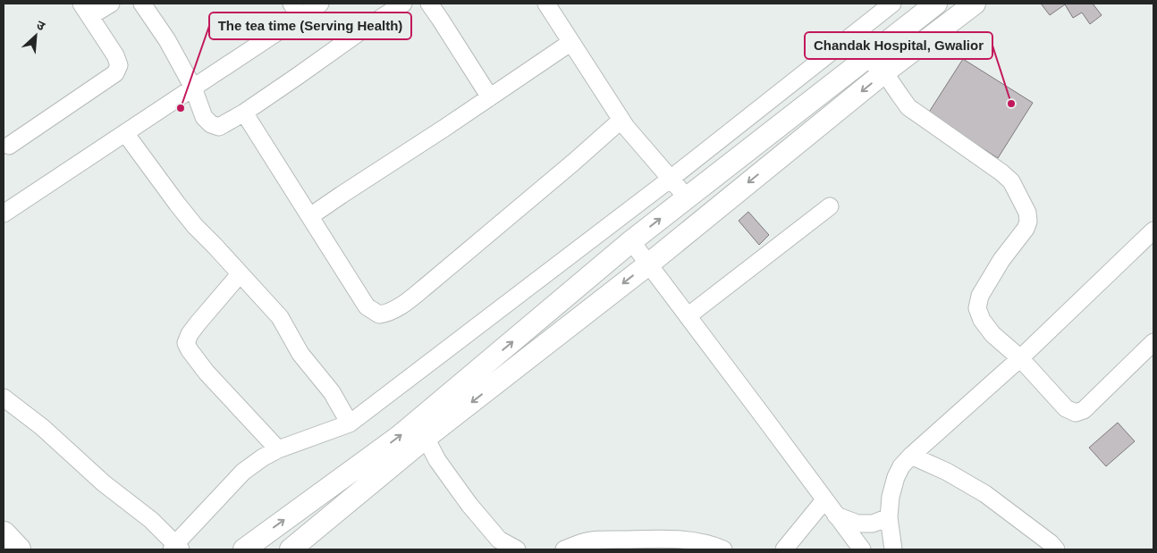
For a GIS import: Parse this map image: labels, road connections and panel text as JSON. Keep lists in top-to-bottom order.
{
  "places": ["Chandak Hospital, Gwalior", "The tea time (Serving Health)"],
  "north": "top right"
}
